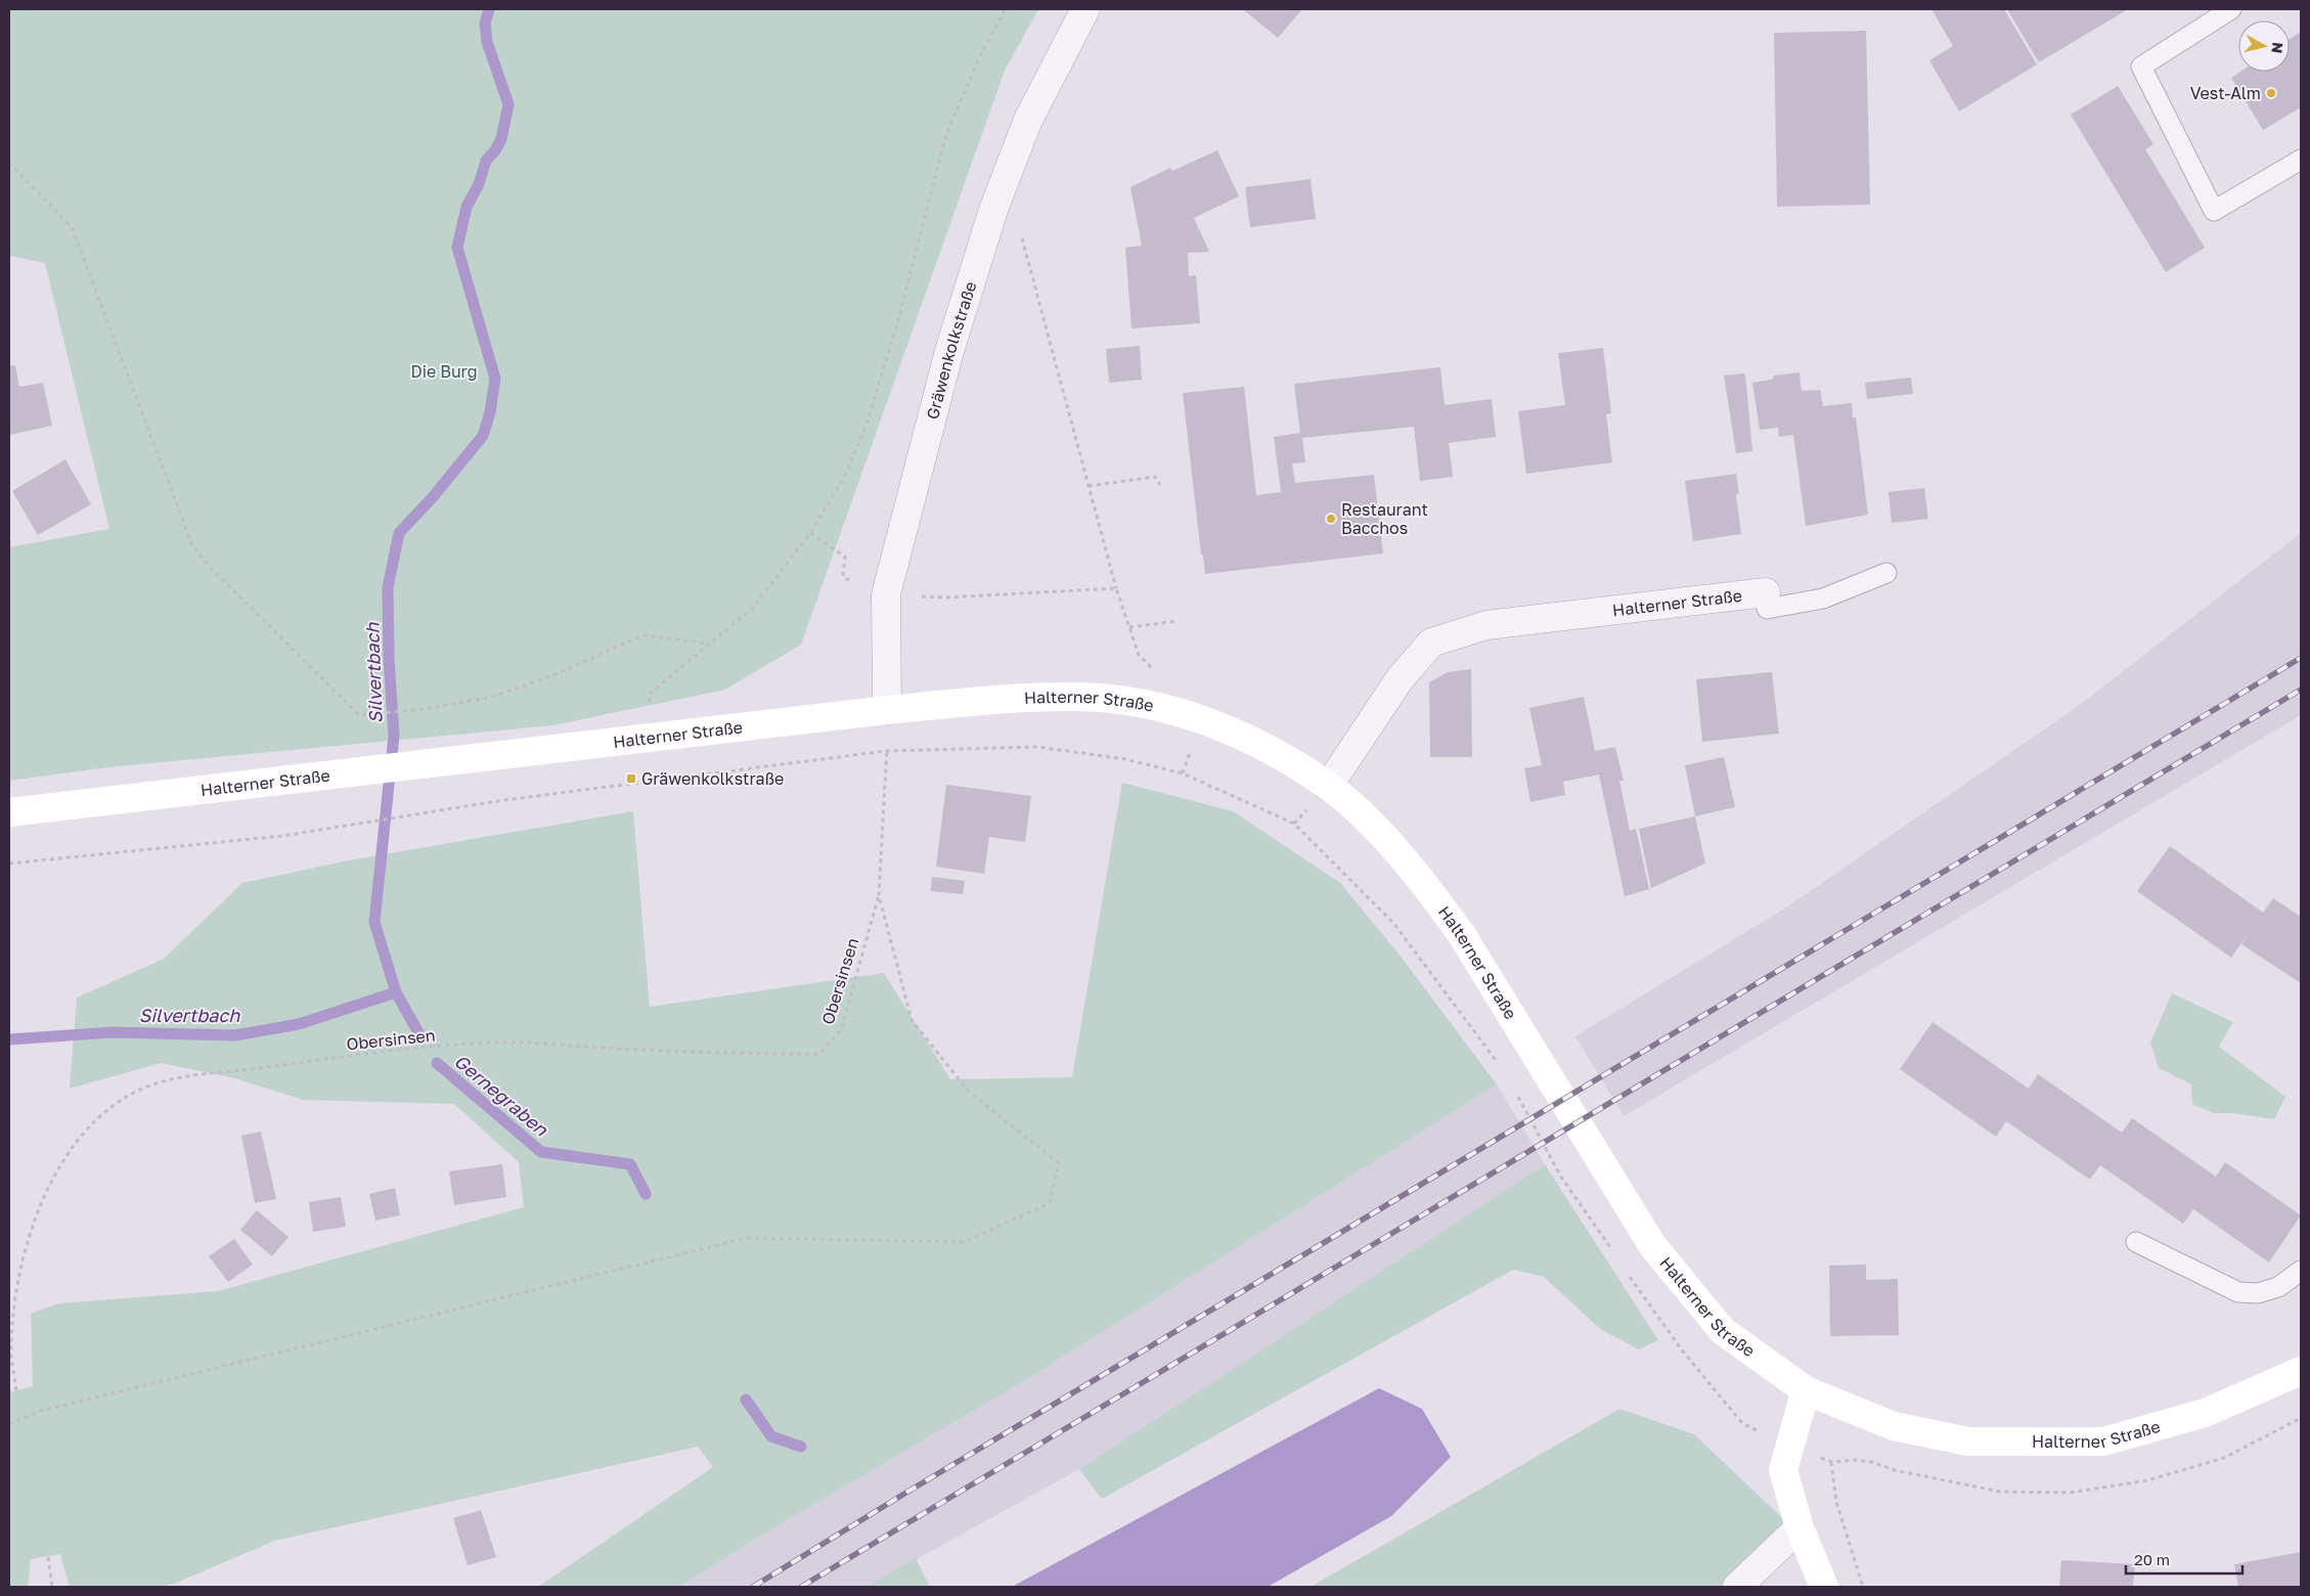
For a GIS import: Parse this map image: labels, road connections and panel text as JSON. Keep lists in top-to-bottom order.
{
  "streets": {
    "main road": ["Halterner Straße"],
    "street": ["Gräwenkolkstraße"],
    "path": ["Obersinsen"]
  },
  "crossings": [
    ["Gräwenkolkstraße", "Halterner Straße"]
  ],
  "water": ["Silvertbach", "Gernegraben"],
  "parks": ["Die Burg"],
  "places": {
    "other": ["Vest-Alm", "Restaurant Bacchos"],
    "transit": ["Gräwenkolkstraße"]
  },
  "scale_bar": "20 m",
  "north": "right"
}
